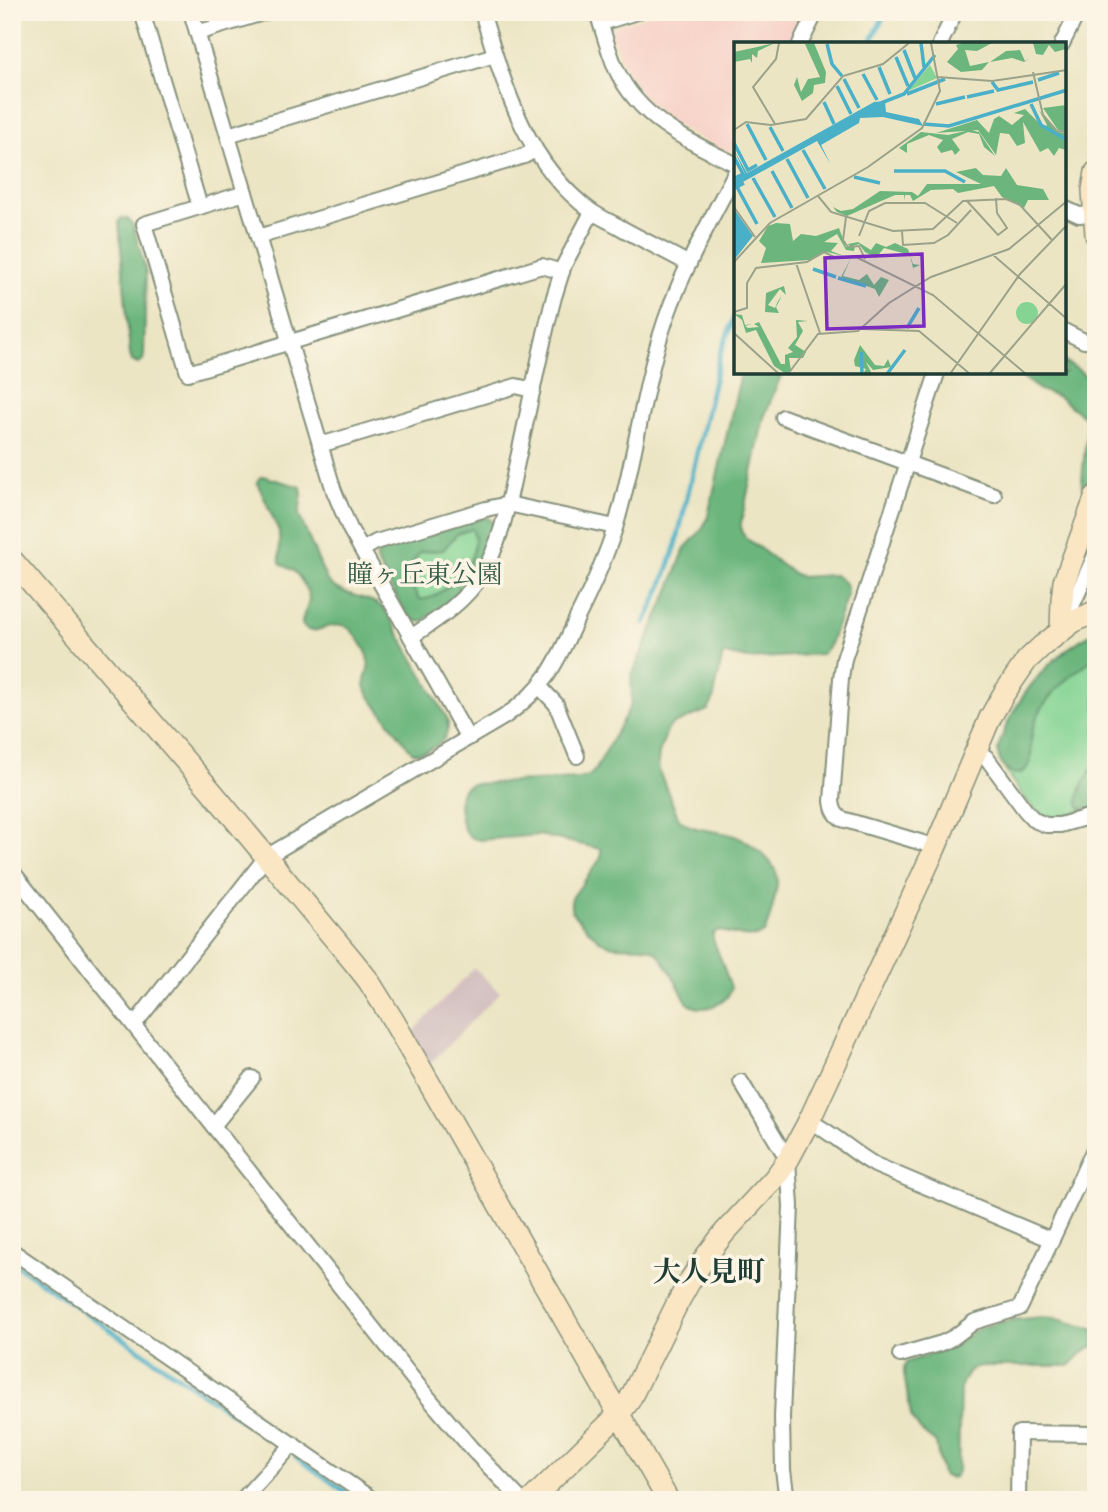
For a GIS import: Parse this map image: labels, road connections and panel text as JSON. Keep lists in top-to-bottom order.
{
  "districts": ["大人見町"],
  "parks": ["瞳ヶ丘東公園"]
}
